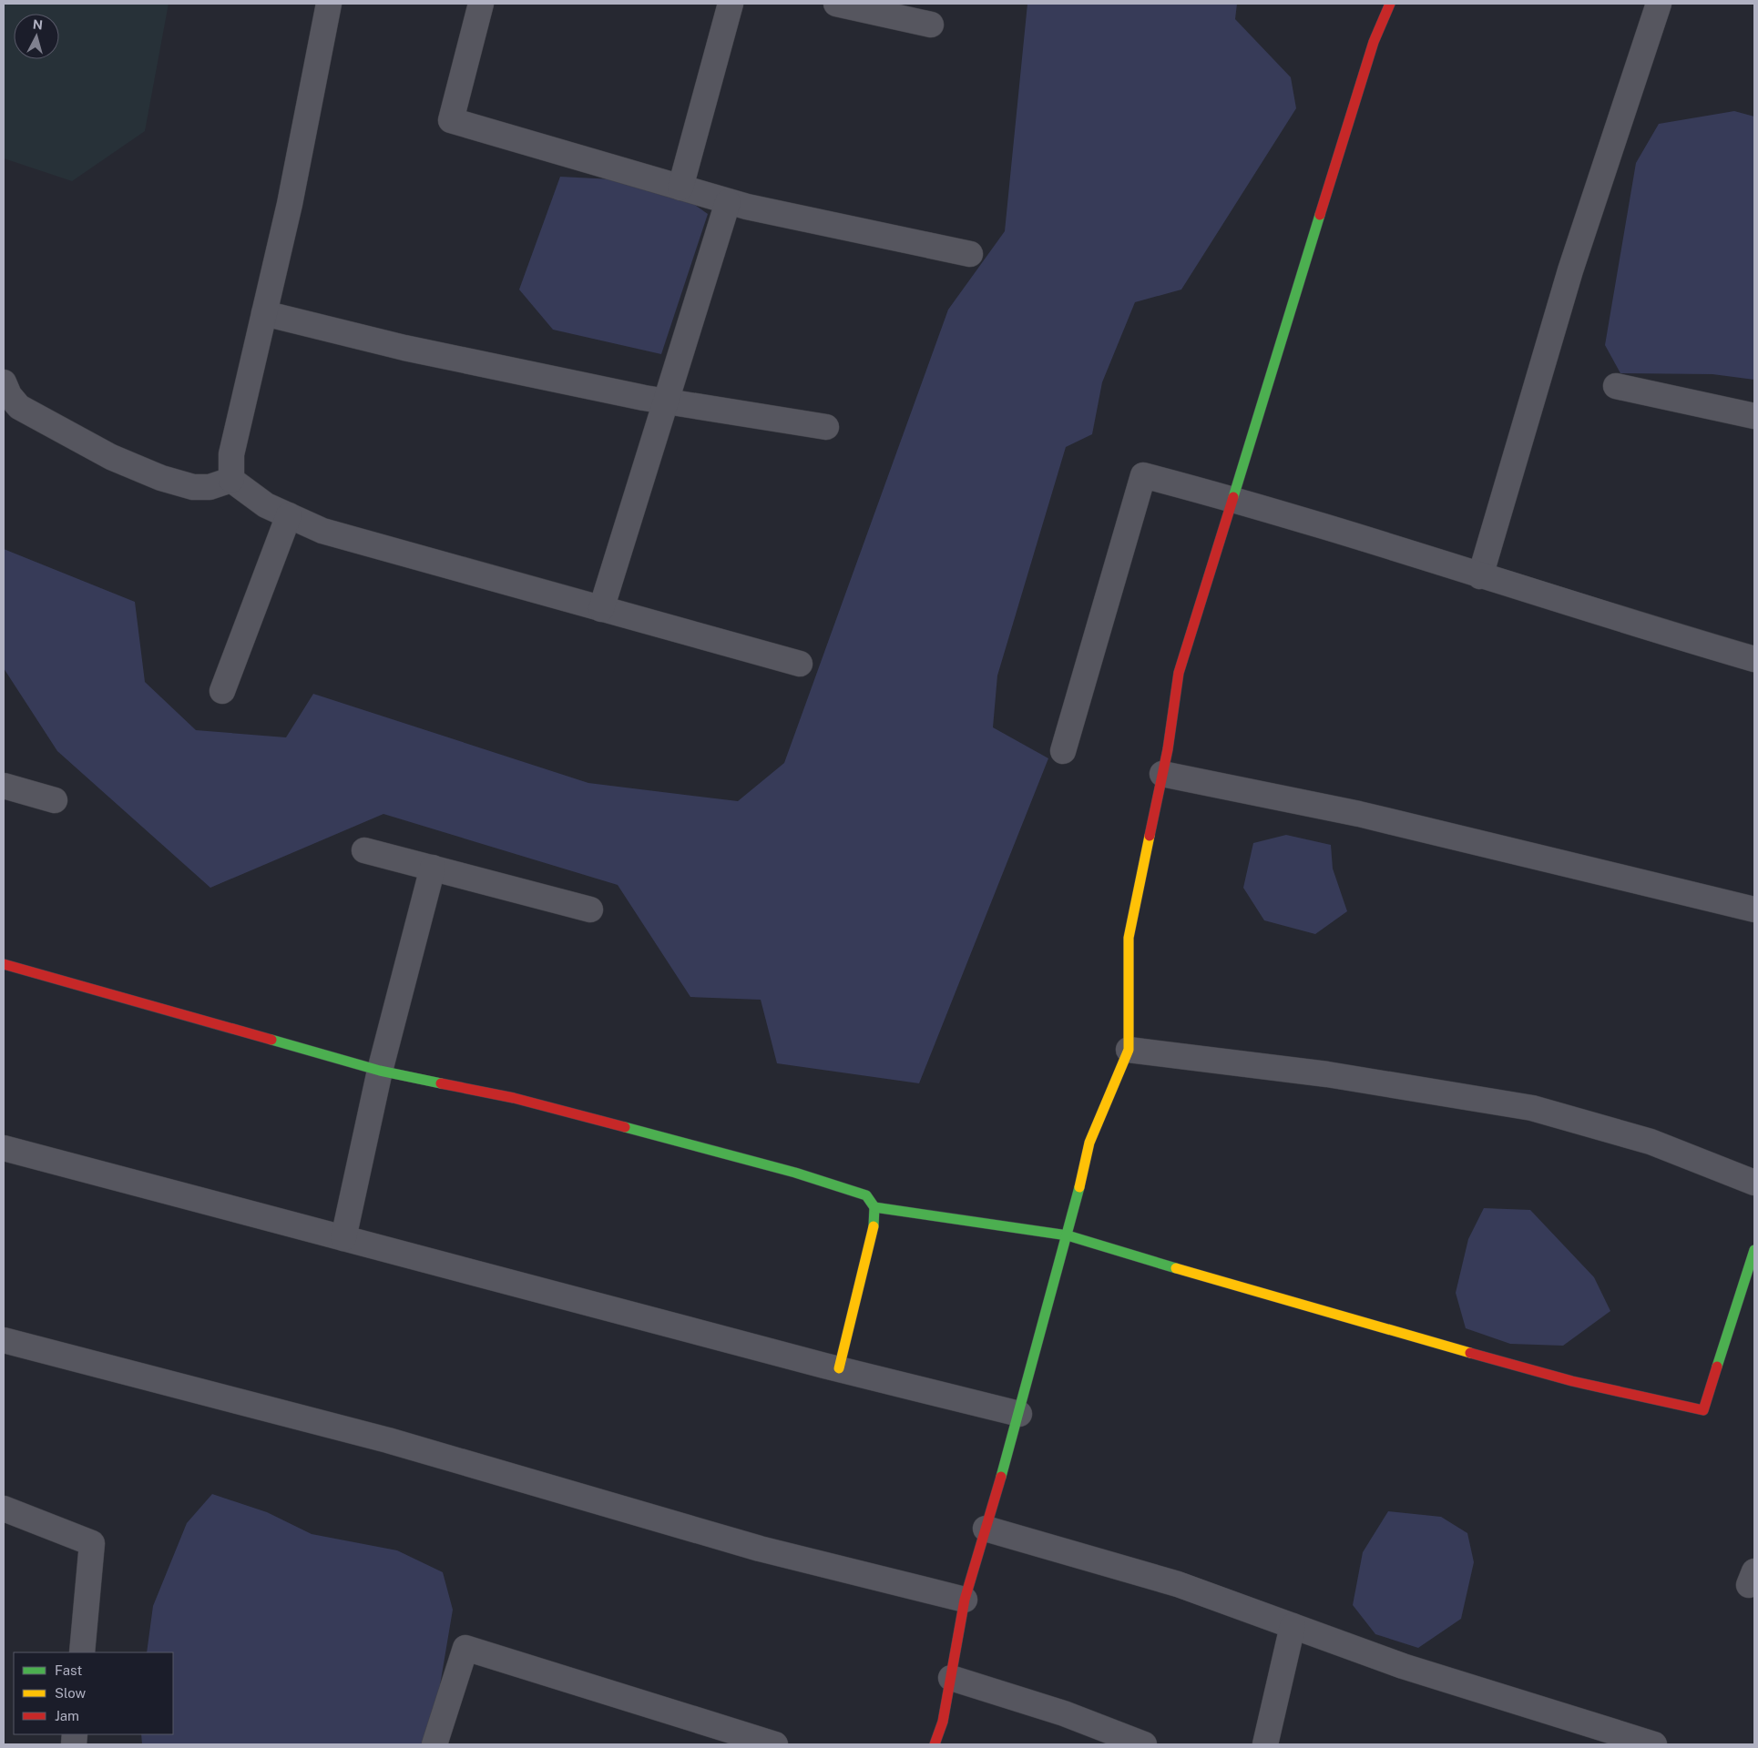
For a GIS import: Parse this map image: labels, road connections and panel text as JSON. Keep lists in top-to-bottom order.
{
  "legend": ["Fast", "Slow", "Jam"],
  "north": "top"
}
